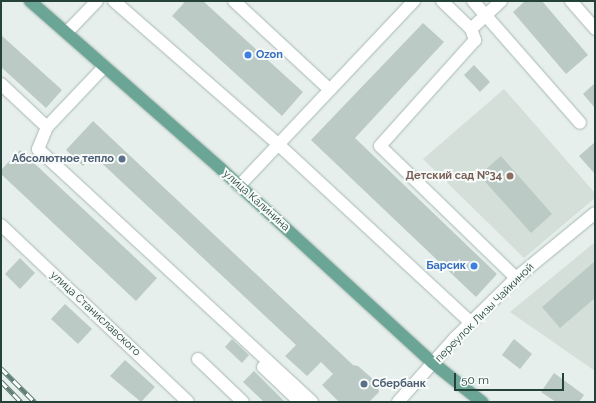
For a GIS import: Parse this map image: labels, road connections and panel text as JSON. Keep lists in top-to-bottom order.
{
  "streets": {
    "main road": ["улица Калинина"],
    "street": ["переулок Лизы Чайкиной", "улица Станиславского"]
  },
  "crossings": [
    ["улица Калинина", "переулок Лизы Чайкиной"]
  ],
  "places": [
    "Ozon",
    "Абсолютное тепло",
    "Детский сад №34",
    "Барсик",
    "Сбербанк"
  ],
  "scale_bar": "50 m"
}
